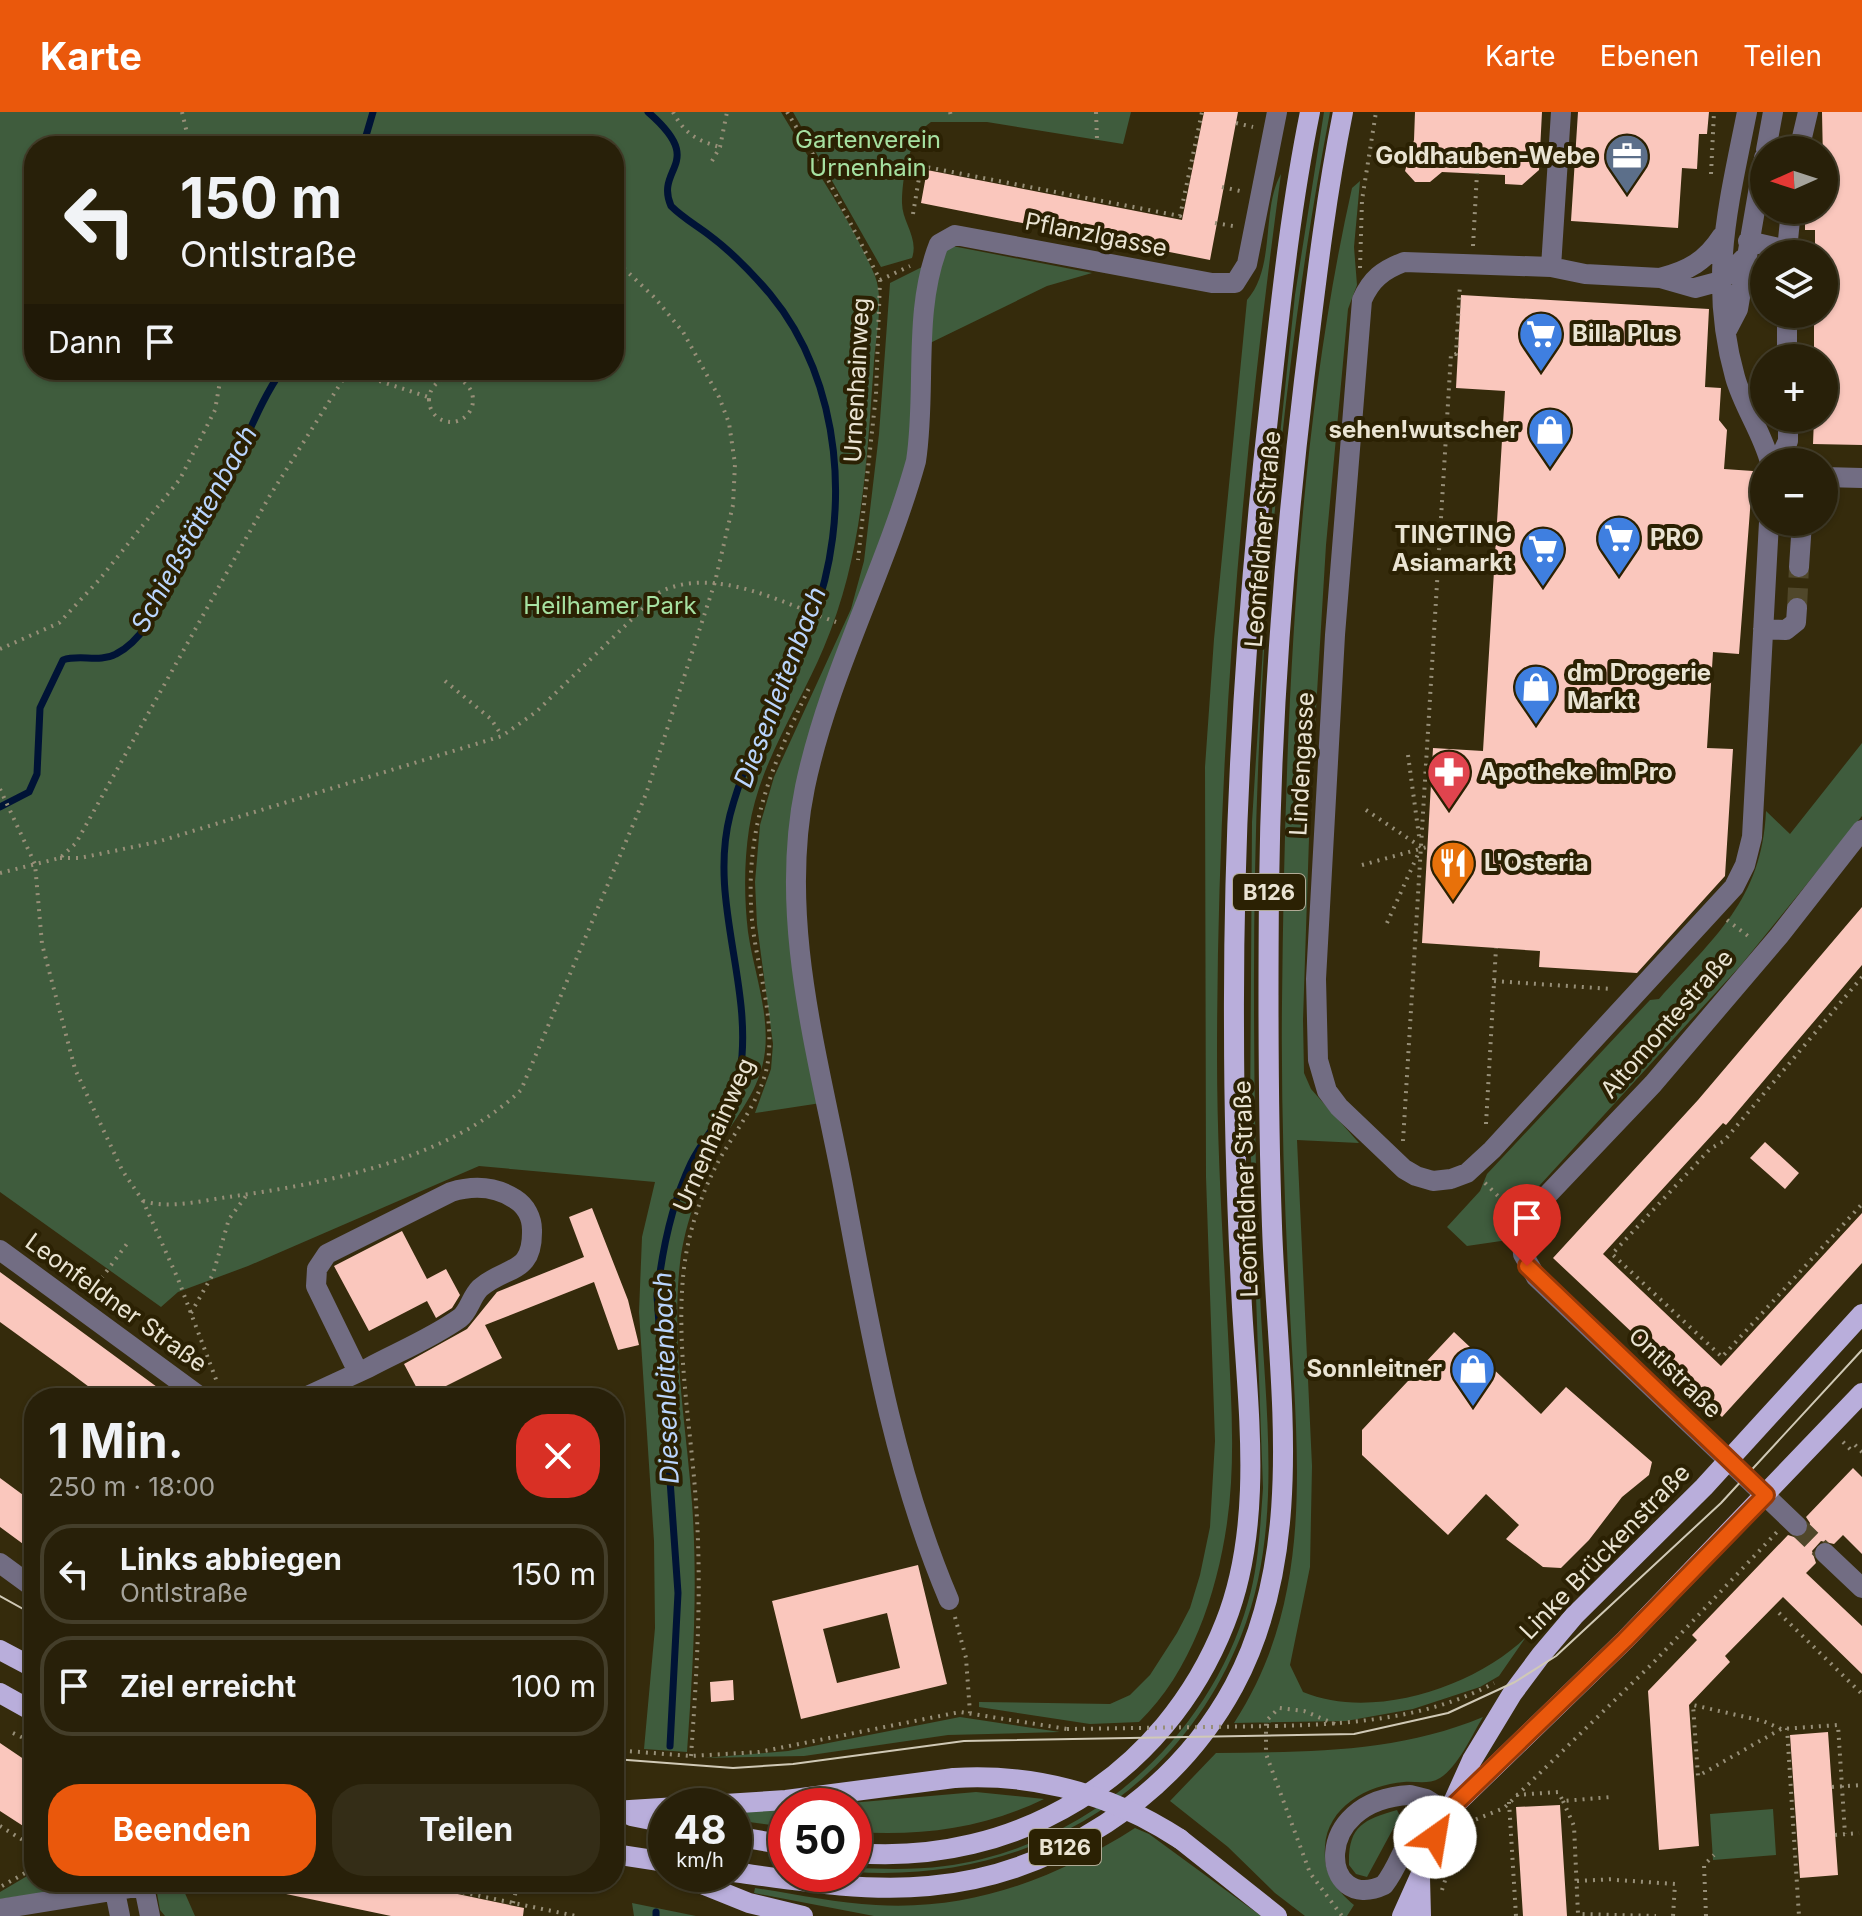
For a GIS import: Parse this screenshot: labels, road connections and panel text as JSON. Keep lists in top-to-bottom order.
{
  "streets": {
    "main road": ["Leonfeldner Straße", "B126", "Linke Brückenstraße"],
    "street": [
      "Pflanzlgasse",
      "Lindengasse",
      "Altomontestraße",
      "Ontlstraße"
    ],
    "path": ["Urnenhainweg"]
  },
  "crossings": [
    ["Altomontestraße", "Ontlstraße"],
    ["Ontlstraße", "Linke Brückenstraße"]
  ],
  "water": ["Schießstättenbach", "Diesenleitenbach"],
  "parks": ["Gartenverein Urnenhain", "Heilhamer Park"],
  "places": {
    "office": ["Goldhauben-Webe"],
    "supermarket": ["Billa Plus", "PRO", "TINGTING Asiamarkt"],
    "shop": ["sehen!wutscher", "dm Drogerie Markt", "Sonnleitner"],
    "pharmacy": ["Apotheke im Pro"],
    "restaurant": ["L'Osteria"]
  },
  "north": "left",
  "page": {
    "header": "Karte",
    "nav": ["Karte", "Ebenen", "Teilen"],
    "map_buttons": ["+", "−"],
    "turn": ["150 m", "Ontlstraße"],
    "then": "Dann",
    "heading": ["1 Min.", "250 m · 18:00"],
    "list": [
      {
        "name": "Links abbiegen",
        "note": "Ontlstraße",
        "value": "150 m"
      },
      {
        "name": "Ziel erreicht",
        "value": "100 m"
      }
    ],
    "buttons": ["Beenden", "Teilen"],
    "speed": "48 km/h",
    "limit": "50"
  }
}
